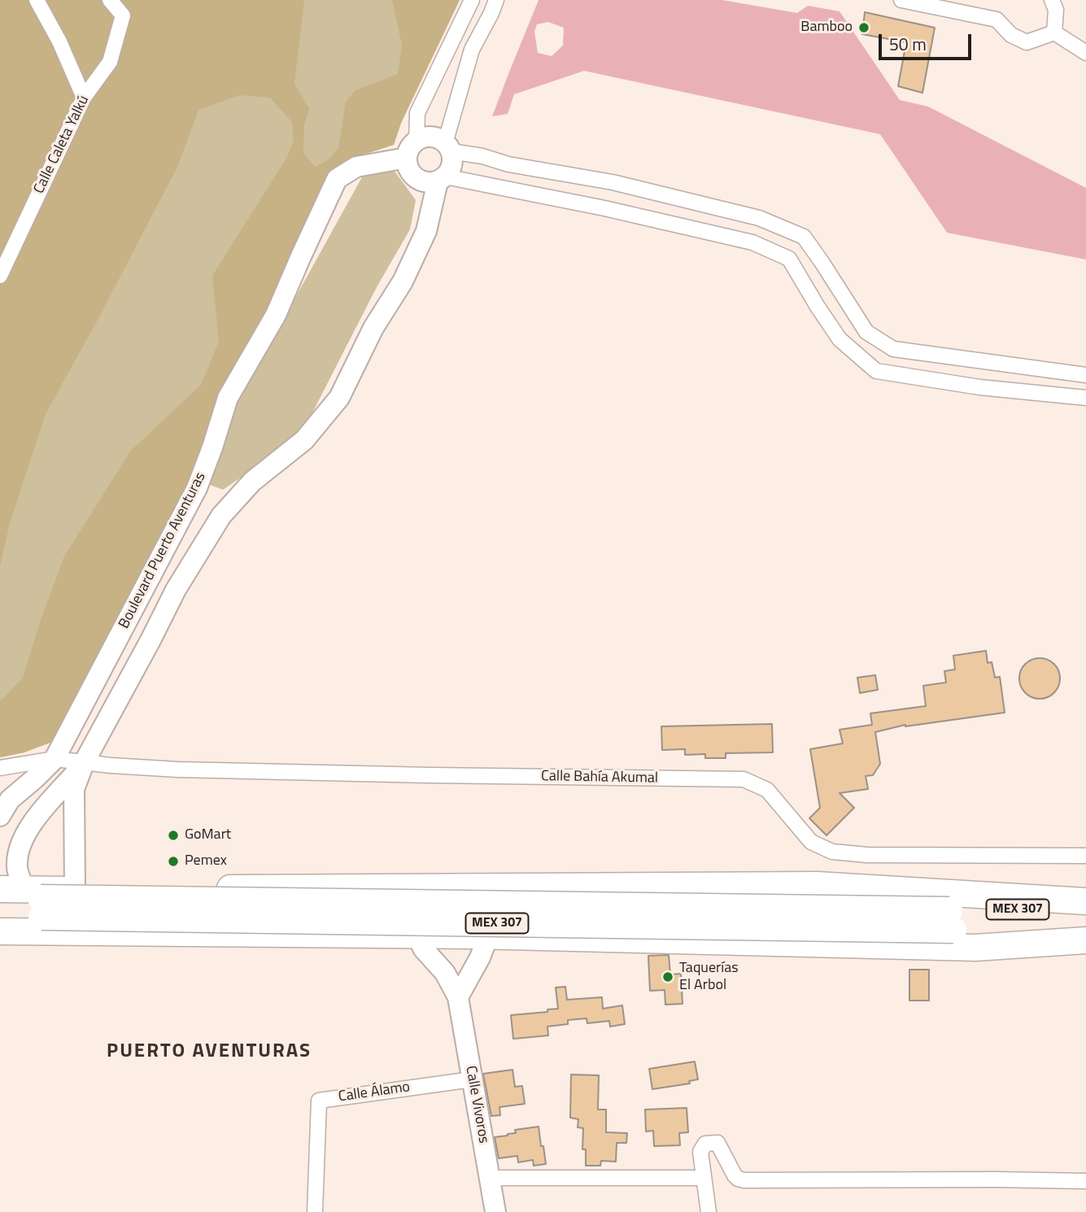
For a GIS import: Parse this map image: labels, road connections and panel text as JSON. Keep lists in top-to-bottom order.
{
  "streets": {
    "highway": ["MEX 307"],
    "street": [
      "Calle Caleta Yalkú",
      "Boulevard Puerto Aventuras",
      "Calle Bahía Akumal",
      "Calle Álamo",
      "Calle Vivoros"
    ]
  },
  "crossings": [
    ["Boulevard Puerto Aventuras", "Calle Bahía Akumal"],
    ["Boulevard Puerto Aventuras", "MEX 307"],
    ["Calle Álamo", "Calle Vivoros"]
  ],
  "districts": ["PUERTO AVENTURAS"],
  "places": [
    "Bamboo",
    "GoMart",
    "Pemex",
    "Taquerías El Arbol"
  ],
  "scale_bar": "50 m"
}
